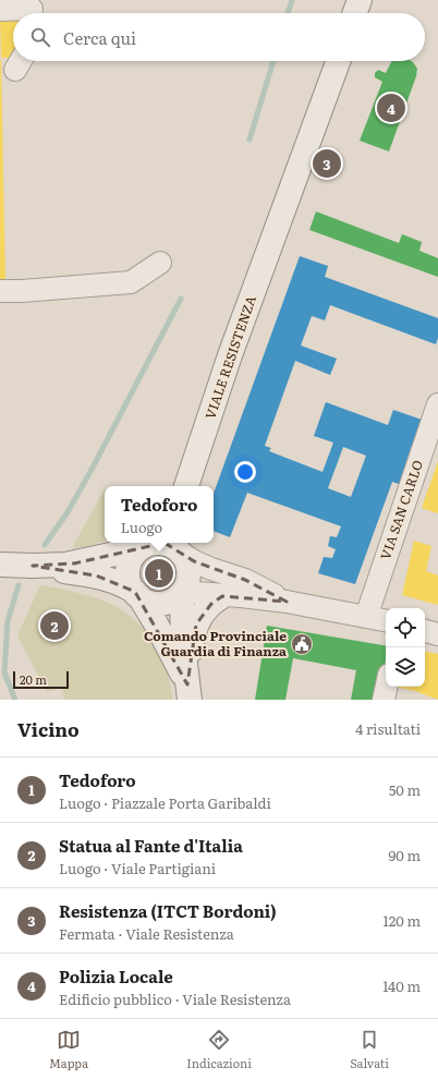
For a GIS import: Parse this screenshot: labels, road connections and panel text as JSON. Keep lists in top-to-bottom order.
{
  "streets": {
    "main road": ["VIALE RESISTENZA"],
    "street": ["VIA SAN CARLO"]
  },
  "places": {
    "public building": ["Comando Provinciale Guardia di Finanza"]
  },
  "scale_bar": "20 m",
  "page": {
    "search": "Cerca qui",
    "pins": [
      "4",
      "3",
      "1",
      "2"
    ],
    "popup": ["Tedoforo", "Luogo"],
    "scale": "20 m",
    "heading": ["Vicino", "4 risultati"],
    "list": [
      {
        "mark": "1",
        "name": "Tedoforo",
        "note": "Luogo · Piazzale Porta Garibaldi",
        "value": "50 m"
      },
      {
        "mark": "2",
        "name": "Statua al Fante d'Italia",
        "note": "Luogo · Viale Partigiani",
        "value": "90 m"
      },
      {
        "mark": "3",
        "name": "Resistenza (ITCT Bordoni)",
        "note": "Fermata · Viale Resistenza",
        "value": "120 m"
      },
      {
        "mark": "4",
        "name": "Polizia Locale",
        "note": "Edificio pubblico · Viale Resistenza",
        "value": "140 m"
      }
    ],
    "nav": ["Mappa", "Indicazioni", "Salvati"]
  }
}
